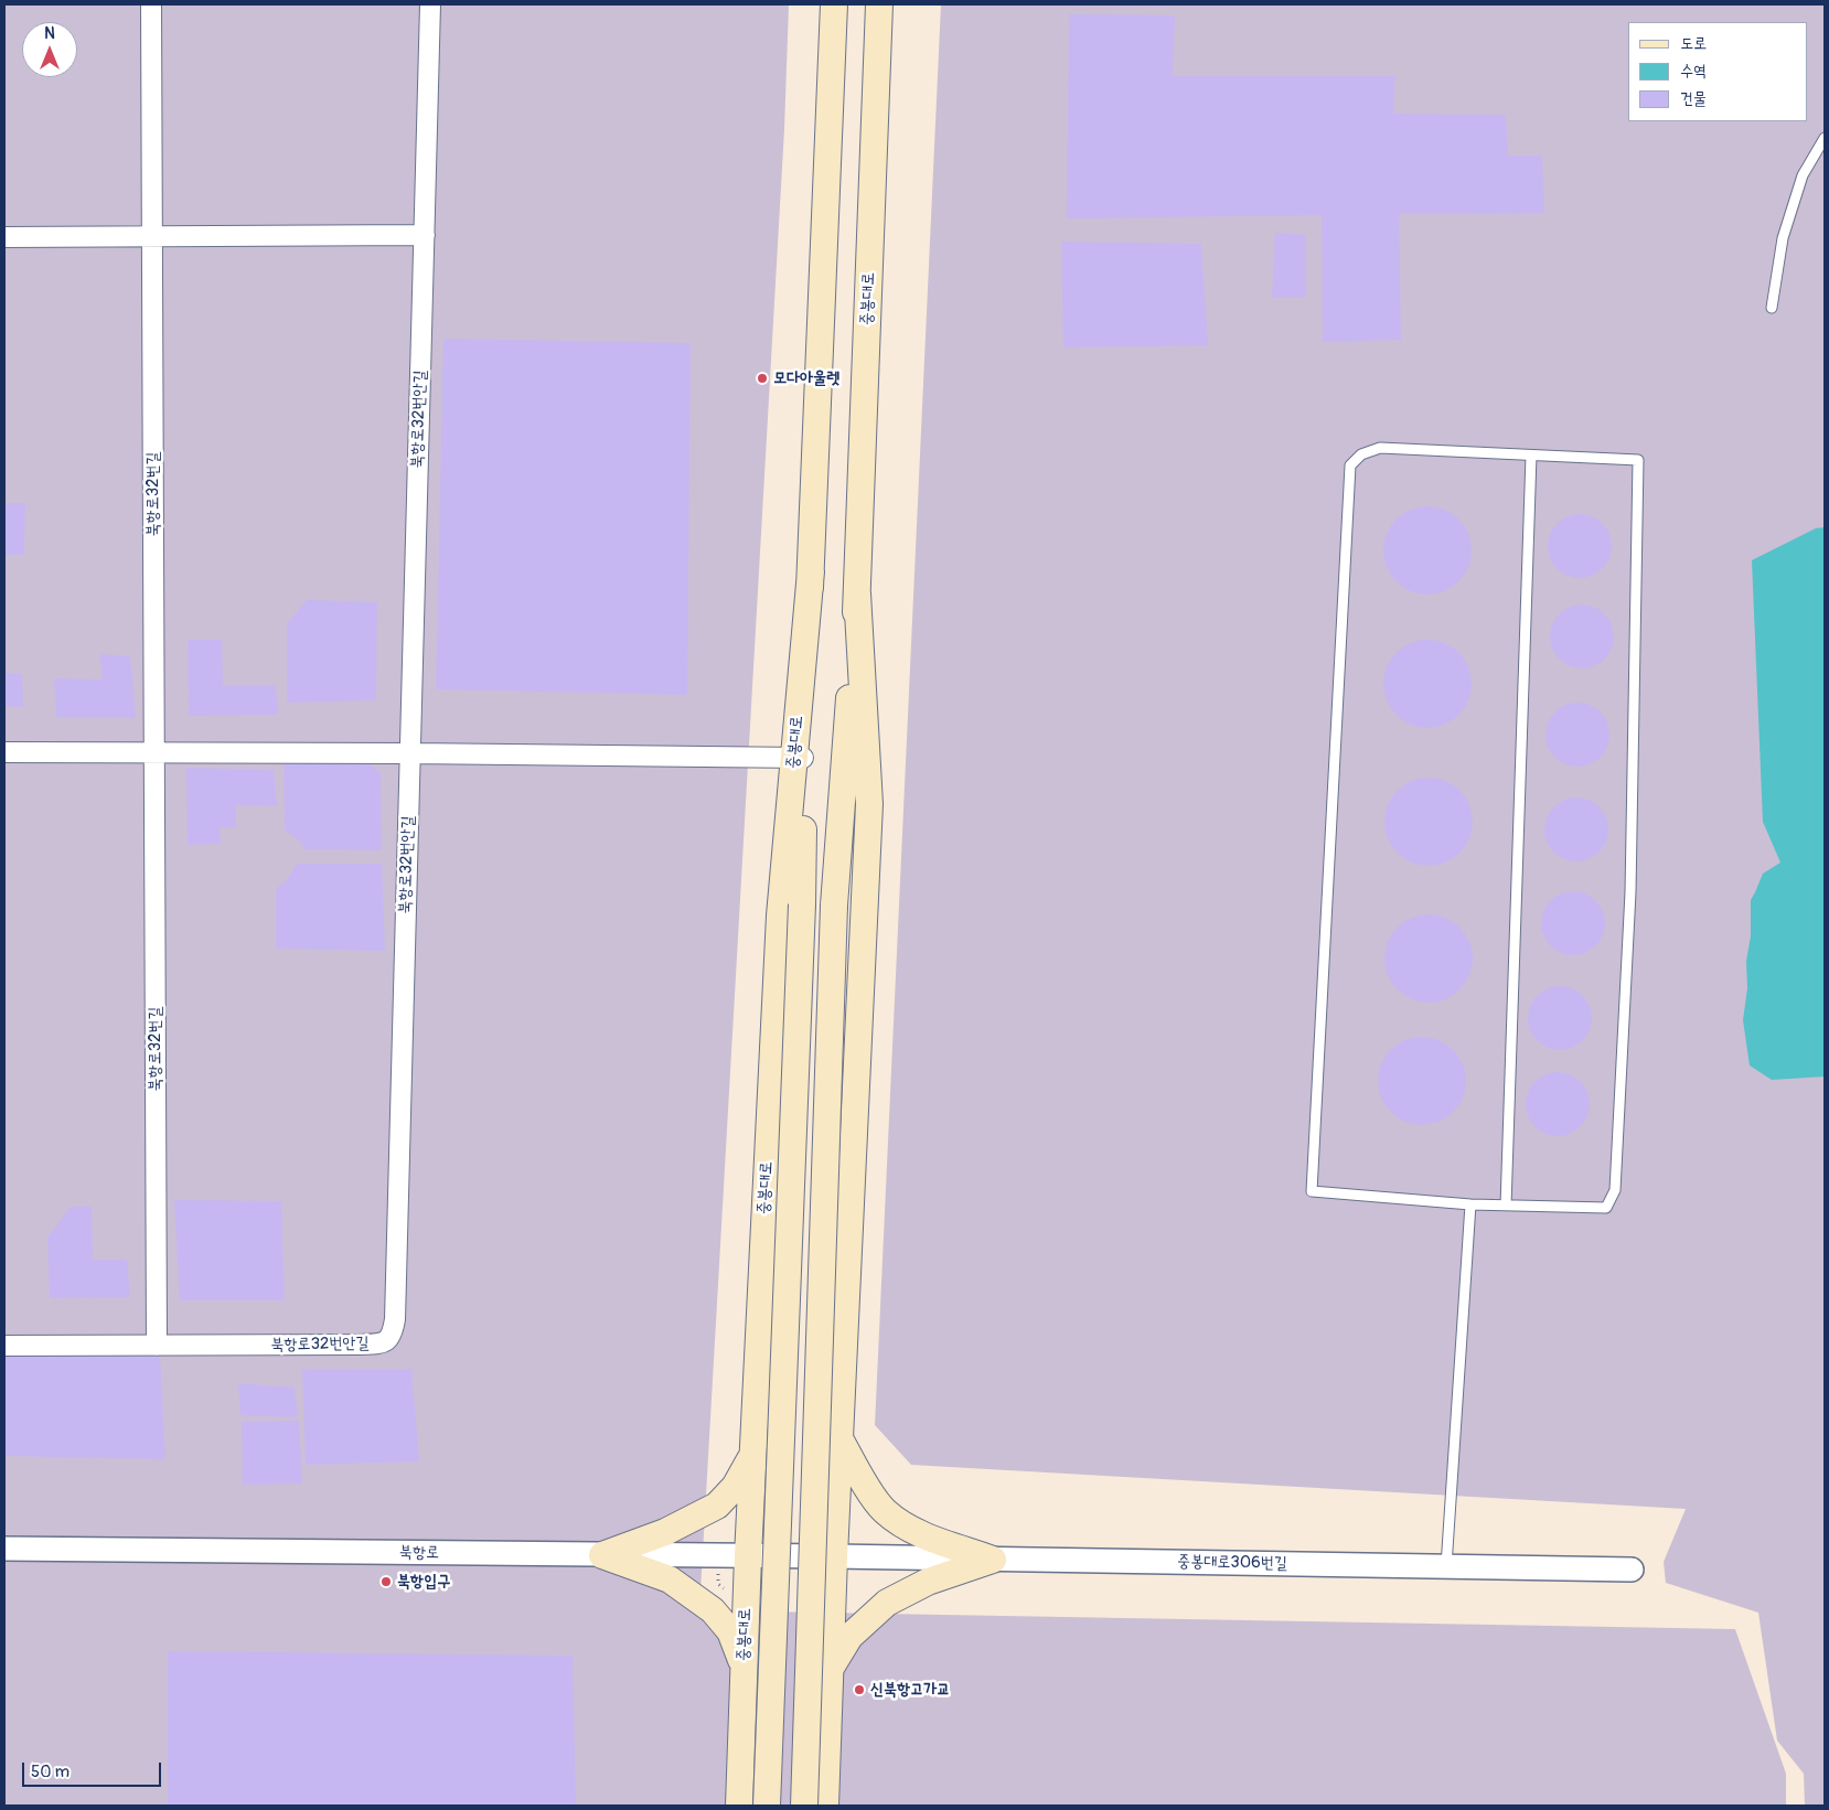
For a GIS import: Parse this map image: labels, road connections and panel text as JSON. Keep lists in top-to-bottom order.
{
  "streets": {
    "main road": ["중봉대로"],
    "street": [
      "북항로32번안길",
      "북항로32번길",
      "북항로",
      "중봉대로306번길"
    ]
  },
  "crossings": [
    ["중봉대로", "북항로"],
    ["중봉대로", "중봉대로306번길"],
    ["북항로32번안길", "북항로32번길"],
    ["북항로", "중봉대로306번길"]
  ],
  "places": ["모다아울렛", "북항입구", "신북항고가교"],
  "legend": ["도로", "수역", "건물"],
  "scale_bar": "50 m",
  "north": "top"
}
